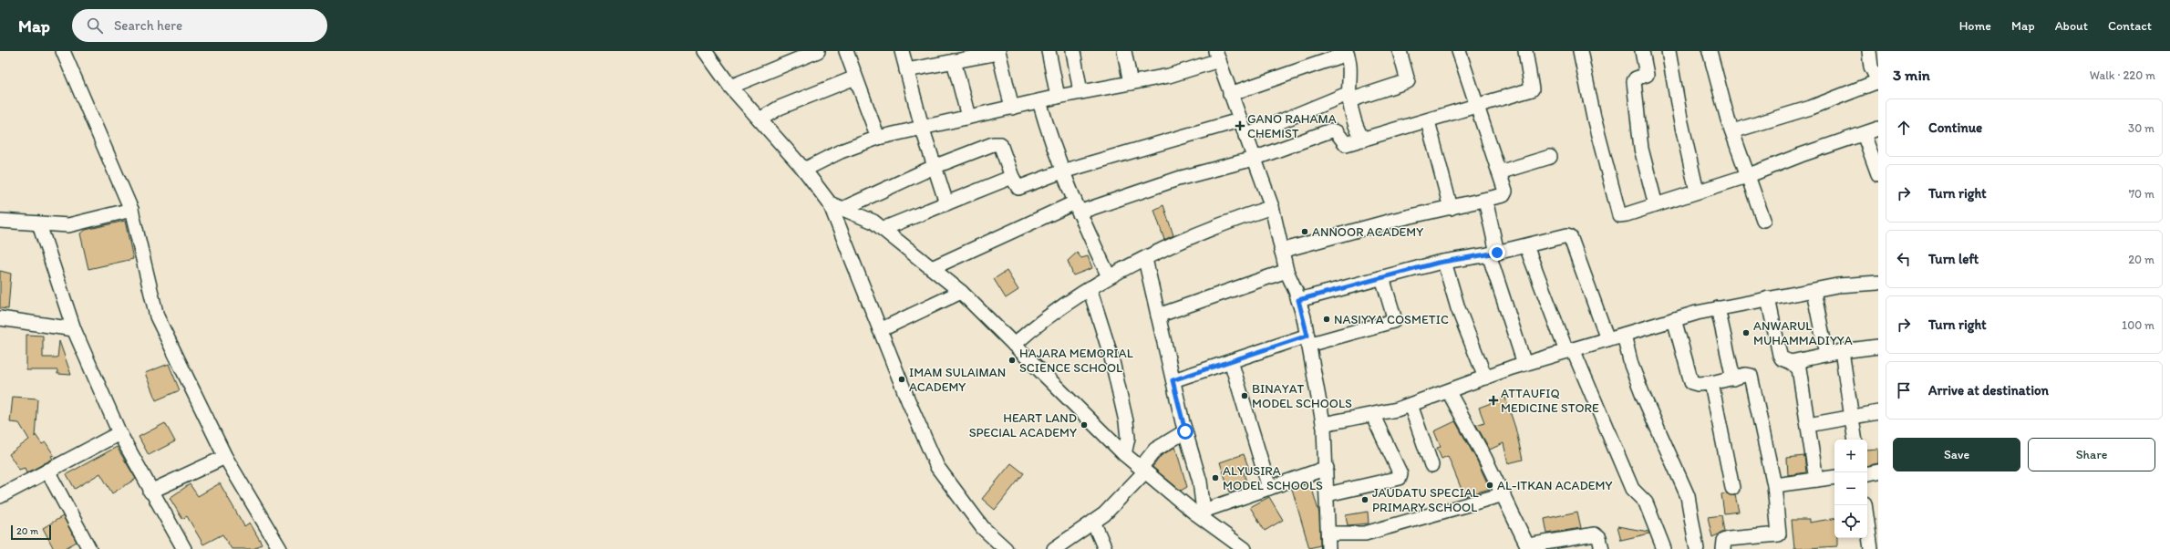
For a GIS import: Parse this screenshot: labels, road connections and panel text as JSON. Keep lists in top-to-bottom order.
{
  "places": {
    "health": ["GANO RAHAMA CHEMIST", "ATTAUFIQ MEDICINE STORE"],
    "other": [
      "ANNOOR ACADEMY",
      "NASIYYA COSMETIC",
      "ANWARUL MUHAMMADIYYA",
      "HAJARA MEMORIAL SCIENCE SCHOOL",
      "IMAM SULAIMAN ACADEMY",
      "BINAYAT MODEL SCHOOLS",
      "HEART LAND SPECIAL ACADEMY",
      "ALYUSIRA MODEL SCHOOLS",
      "AL-ITKAN ACADEMY",
      "JAUDATU SPECIAL PRIMARY SCHOOL"
    ]
  },
  "scale_bar": "20 m",
  "page": {
    "header": "Map",
    "search": "Search here",
    "nav": [
      "Home",
      "Map",
      "About",
      "Contact"
    ],
    "heading": ["3 min", "Walk · 220 m"],
    "list": [
      ["Continue", "30 m"],
      ["Turn right", "70 m"],
      ["Turn left", "20 m"],
      ["Turn right", "100 m"],
      "Arrive at destination"
    ],
    "buttons": ["Save", "Share"],
    "map_buttons": ["+", "−"],
    "scale": "20 m"
  }
}
